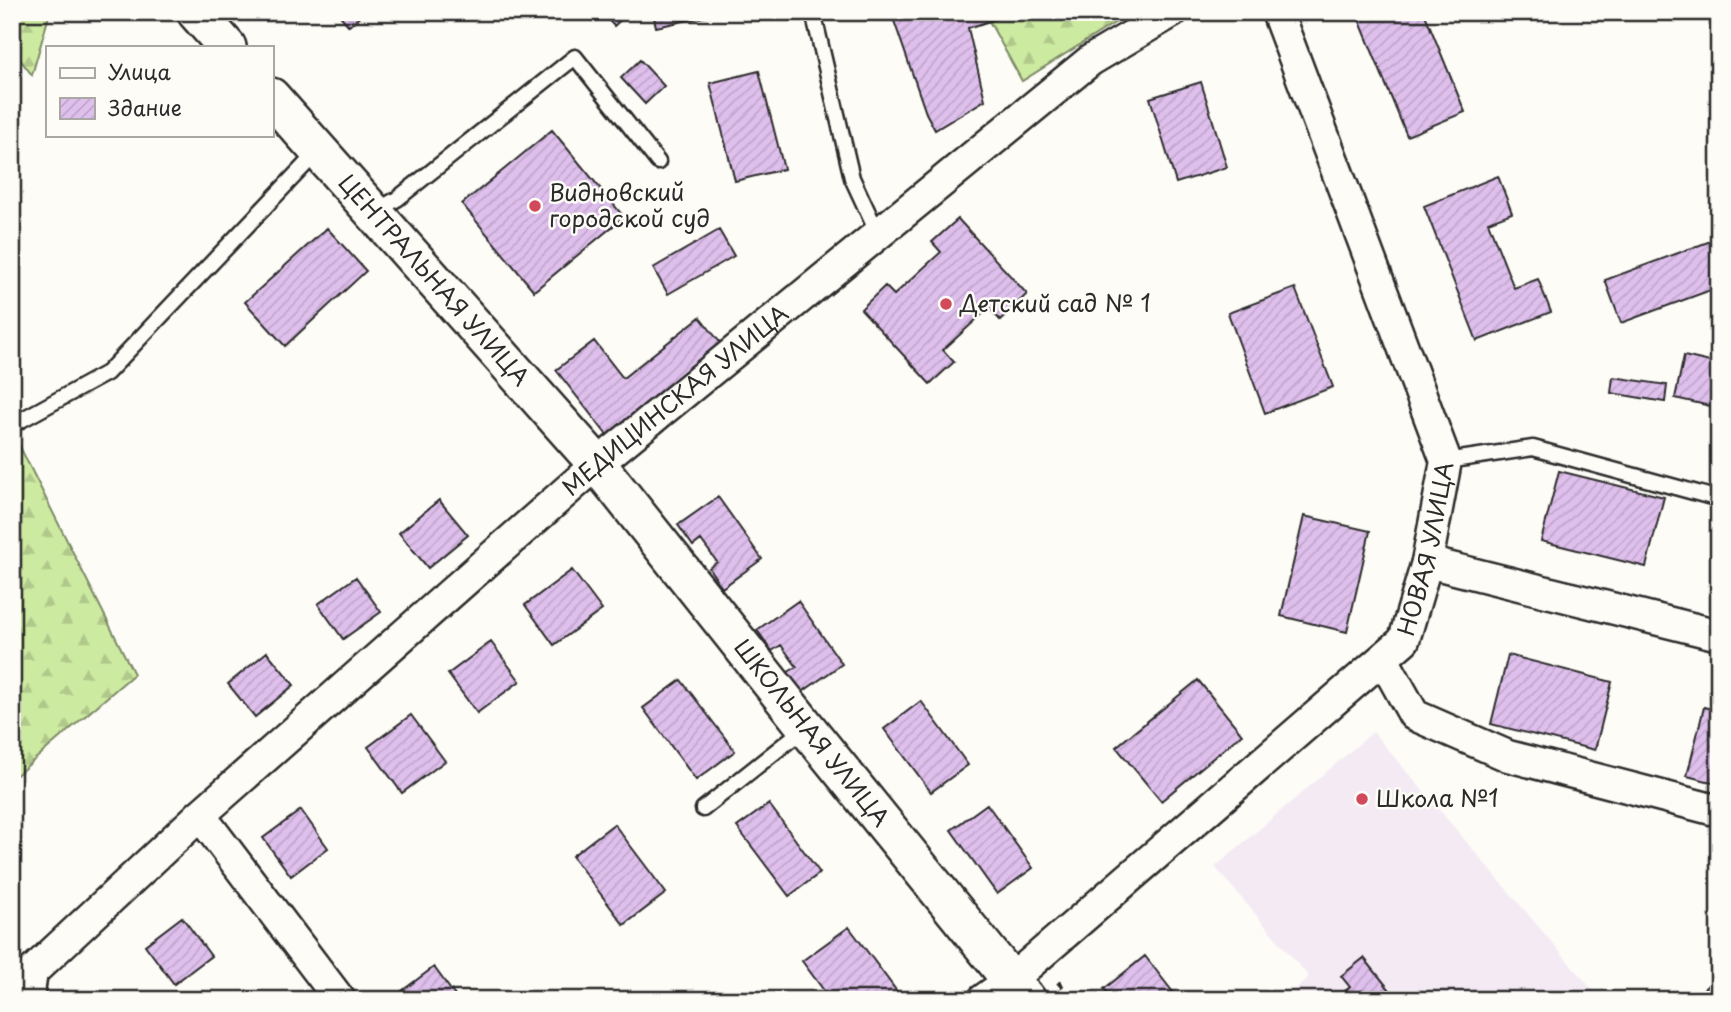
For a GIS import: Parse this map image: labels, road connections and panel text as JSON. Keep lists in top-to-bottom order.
{
  "streets": {
    "street": [
      "ЦЕНТРАЛЬНАЯ УЛИЦА",
      "МЕДИЦИНСКАЯ УЛИЦА",
      "НОВАЯ УЛИЦА",
      "ШКОЛЬНАЯ УЛИЦА"
    ]
  },
  "crossings": [
    ["ЦЕНТРАЛЬНАЯ УЛИЦА", "МЕДИЦИНСКАЯ УЛИЦА"],
    ["ЦЕНТРАЛЬНАЯ УЛИЦА", "ШКОЛЬНАЯ УЛИЦА"],
    ["МЕДИЦИНСКАЯ УЛИЦА", "ШКОЛЬНАЯ УЛИЦА"],
    ["НОВАЯ УЛИЦА", "ШКОЛЬНАЯ УЛИЦА"]
  ],
  "places": ["Видновский городской суд", "Детский сад № 1", "Школа №1"],
  "legend": ["Улица", "Здание"]
}
